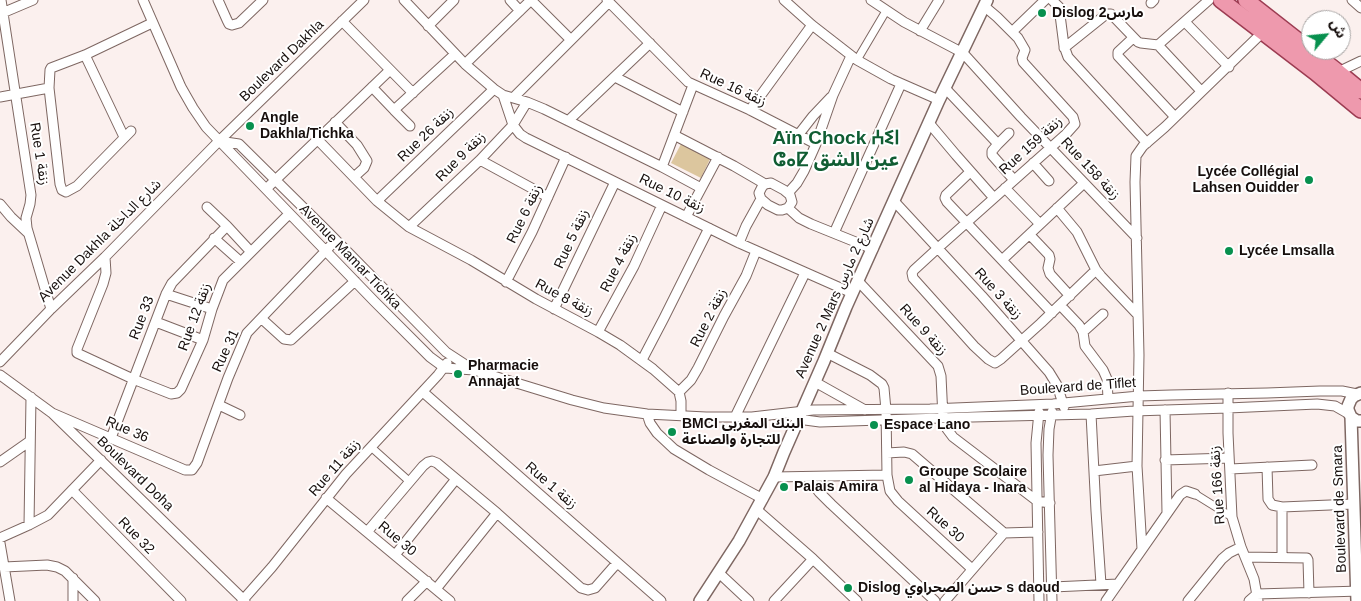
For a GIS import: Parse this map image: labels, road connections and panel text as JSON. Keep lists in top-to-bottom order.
{
  "streets": {
    "street": [
      "Boulevard Dakhla",
      "Rue 16 زنقة",
      "Rue 26 زنقة",
      "Rue 159 زنقة",
      "Rue 1 زنقة",
      "Rue 9 زنقة",
      "Rue 158 زنقة",
      "Rue 10 زنقة",
      "Rue 6 زنقة",
      "Rue 5 زنقة",
      "Avenue Dakhla شارع الداخلة",
      "Avenue Mamar Tichka",
      "Rue 4 زنقة",
      "Rue 3 زنقة",
      "Rue 8 زنقة",
      "Avenue 2 Mars شارع 2 مارس",
      "Rue 12 زنقة",
      "Rue 33",
      "Rue 2 زنقة",
      "Rue 31",
      "Boulevard de Tiflet",
      "Rue 36",
      "Rue 11 زنقة",
      "Boulevard Doha",
      "Rue 166 زنقة",
      "Boulevard de Smara",
      "Rue 30",
      "Rue 32"
    ]
  },
  "crossings": [
    ["Boulevard Dakhla", "Avenue Dakhla شارع الداخلة"],
    ["Boulevard Dakhla", "Avenue Mamar Tichka"],
    ["Rue 26 زنقة", "Rue 8 زنقة"],
    ["Rue 159 زنقة", "Rue 158 زنقة"],
    ["Rue 159 زنقة", "Rue 3 زنقة"],
    ["Rue 159 زنقة", "Avenue 2 Mars شارع 2 مارس"],
    ["Rue 1 زنقة", "Avenue Dakhla شارع الداخلة"],
    ["Rue 1 زنقة", "Rue 11 زنقة"],
    ["Rue 9 زنقة", "Rue 10 زنقة"],
    ["Rue 9 زنقة", "Rue 8 زنقة"],
    ["Rue 9 زنقة", "Avenue 2 Mars شارع 2 مارس"],
    ["Rue 9 زنقة", "Boulevard de Tiflet"],
    ["Rue 158 زنقة", "Avenue 2 Mars شارع 2 مارس"],
    ["Rue 10 زنقة", "Rue 6 زنقة"],
    ["Rue 10 زنقة", "Rue 5 زنقة"],
    ["Rue 10 زنقة", "Rue 4 زنقة"],
    ["Rue 10 زنقة", "Avenue 2 Mars شارع 2 مارس"],
    ["Rue 10 زنقة", "Rue 2 زنقة"],
    ["Rue 6 زنقة", "Rue 8 زنقة"],
    ["Rue 5 زنقة", "Rue 8 زنقة"],
    ["Avenue Dakhla شارع الداخلة", "Avenue Mamar Tichka"],
    ["Avenue Mamar Tichka", "Avenue 2 Mars شارع 2 مارس"],
    ["Avenue Mamar Tichka", "Rue 12 زنقة"],
    ["Avenue Mamar Tichka", "Rue 31"],
    ["Avenue Mamar Tichka", "Boulevard de Tiflet"],
    ["Avenue Mamar Tichka", "Rue 11 زنقة"],
    ["Rue 4 زنقة", "Rue 8 زنقة"],
    ["Rue 3 زنقة", "Avenue 2 Mars شارع 2 مارس"],
    ["Rue 3 زنقة", "Boulevard de Tiflet"],
    ["Rue 8 زنقة", "Rue 2 زنقة"],
    ["Avenue 2 Mars شارع 2 مارس", "Boulevard de Tiflet"],
    ["Rue 12 زنقة", "Rue 33"],
    ["Rue 33", "Rue 36"],
    ["Rue 31", "Rue 36"],
    ["Boulevard de Tiflet", "Rue 166 زنقة"],
    ["Boulevard de Tiflet", "Boulevard de Smara"],
    ["Rue 36", "Boulevard Doha"],
    ["Rue 11 زنقة", "Boulevard Doha"],
    ["Rue 11 زنقة", "Rue 30"]
  ],
  "districts": ["Aïn Chock ⵄⵉⵏ ⵛⴰⵇ عين الشق"],
  "places": [
    "Dislog 2مارس",
    "Angle Dakhla/Tichka",
    "Lycée Collégial Lahsen Ouidder",
    "Lycée Lmsalla",
    "Pharmacie Annajat",
    "Espace Lano",
    "BMCI البنك المغربي للتجارة والصناعة",
    "Groupe Scolaire al Hidaya - Inara",
    "Palais Amira",
    "Dislog حسن الصحراوي s daoud"
  ],
  "north": "top right"
}
